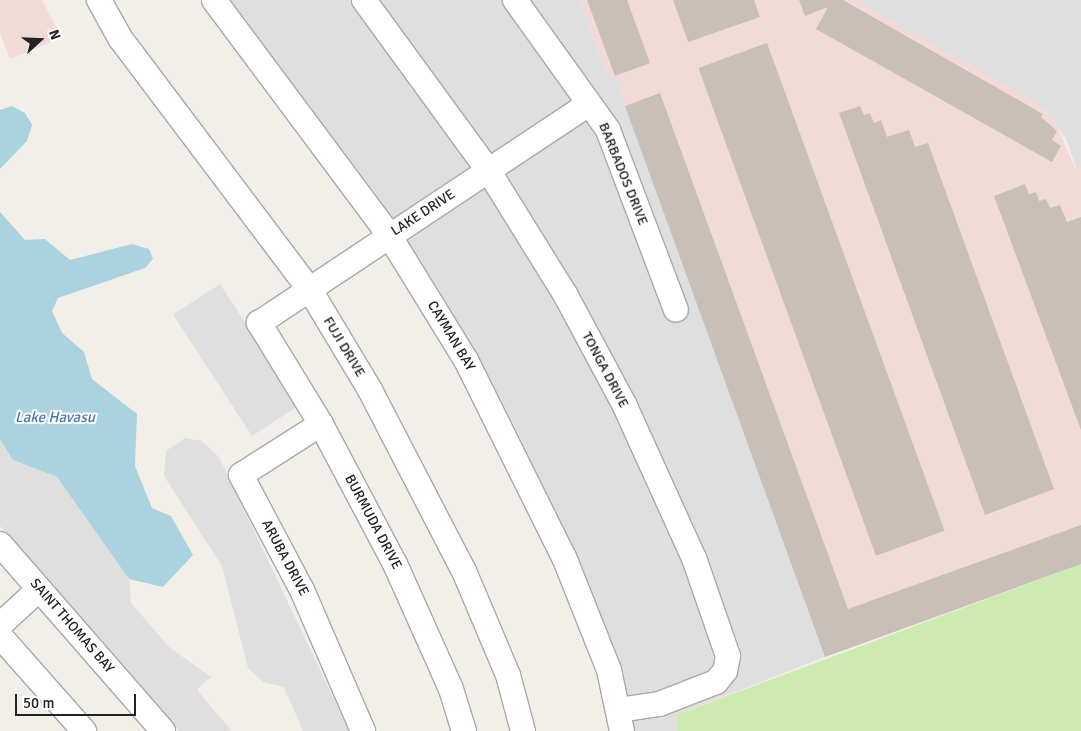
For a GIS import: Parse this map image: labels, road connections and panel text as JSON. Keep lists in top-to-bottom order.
{
  "streets": {
    "street": [
      "BARBADOS DRIVE",
      "LAKE DRIVE",
      "CAYMAN BAY",
      "FUJI DRIVE",
      "TONGA DRIVE",
      "BURMUDA DRIVE",
      "ARUBA DRIVE",
      "SAINT THOMAS BAY"
    ]
  },
  "crossings": [
    ["BARBADOS DRIVE", "LAKE DRIVE"],
    ["LAKE DRIVE", "CAYMAN BAY"],
    ["LAKE DRIVE", "FUJI DRIVE"],
    ["LAKE DRIVE", "TONGA DRIVE"],
    ["LAKE DRIVE", "BURMUDA DRIVE"],
    ["CAYMAN BAY", "TONGA DRIVE"],
    ["BURMUDA DRIVE", "ARUBA DRIVE"]
  ],
  "water": ["Lake Havasu"],
  "scale_bar": "50 m",
  "north": "right"
}
